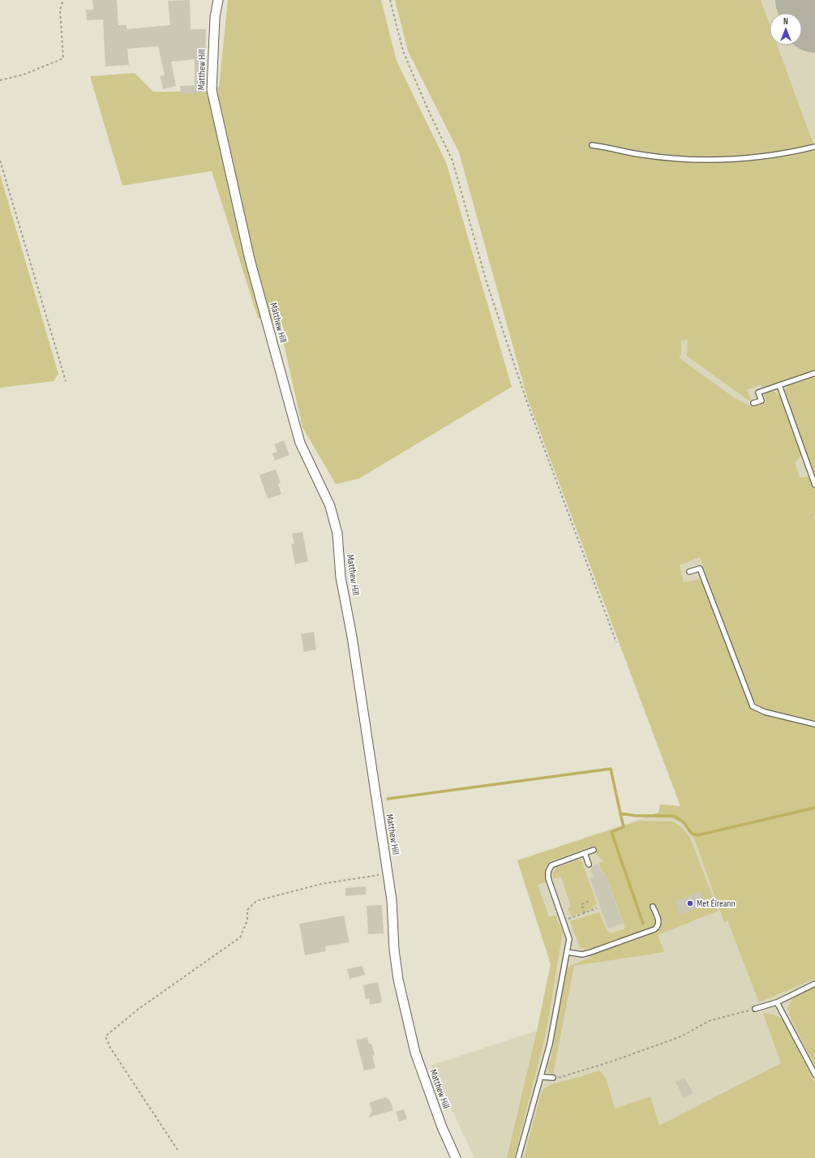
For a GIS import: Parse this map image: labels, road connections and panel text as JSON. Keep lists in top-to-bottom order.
{
  "streets": {
    "street": ["Matthew Hill"]
  },
  "places": ["Met Éireann"],
  "north": "top"
}
